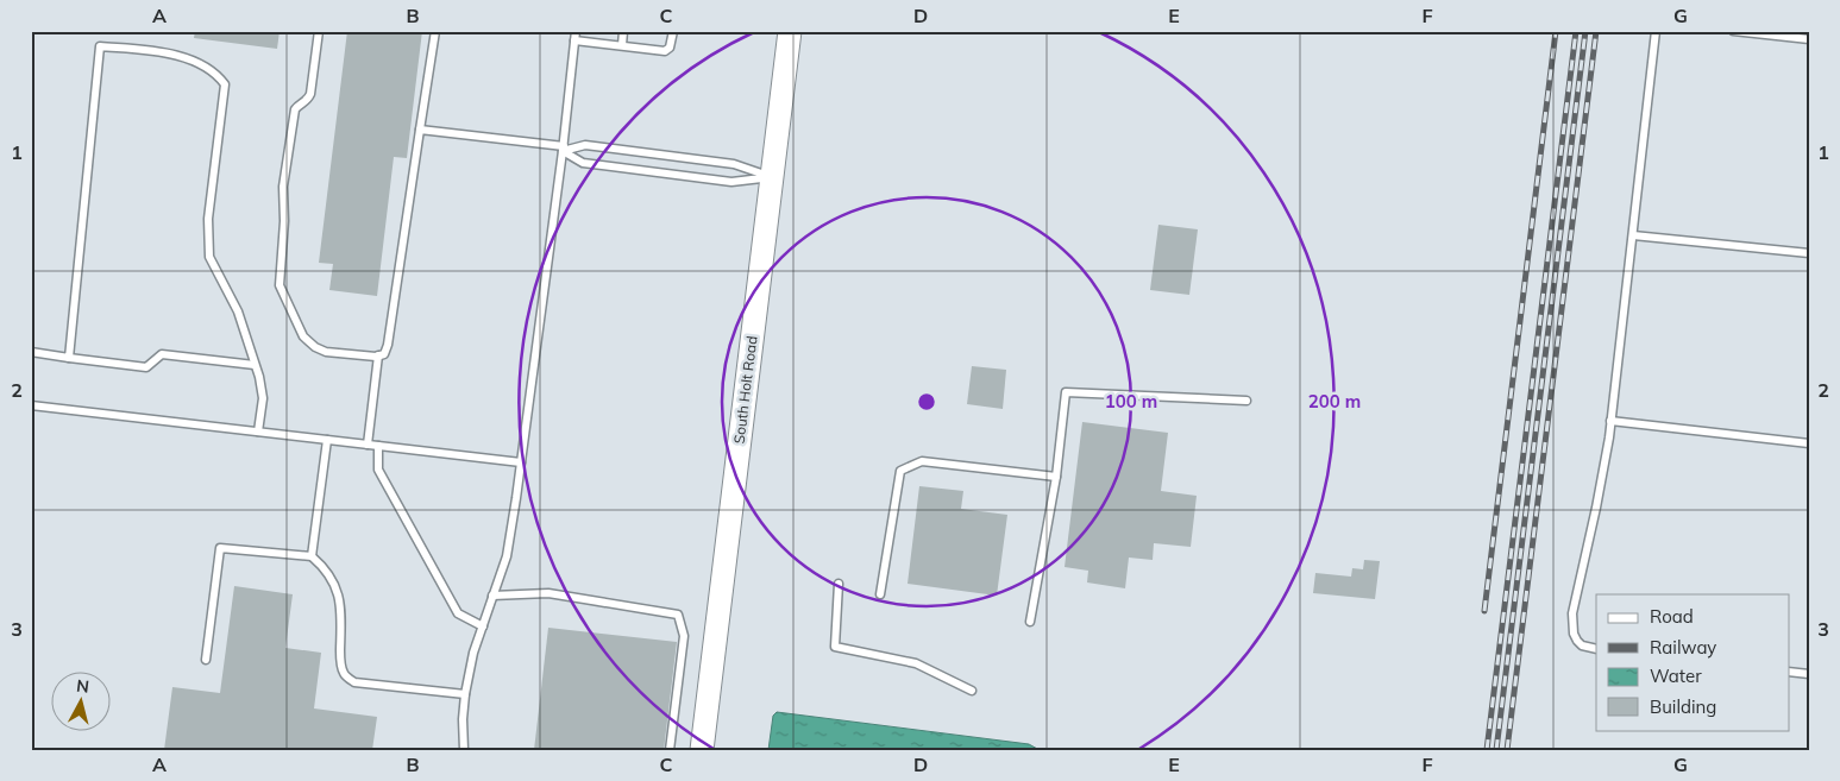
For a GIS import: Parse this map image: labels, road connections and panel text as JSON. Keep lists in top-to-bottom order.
{
  "streets": {
    "main road": ["South Holt Road"]
  },
  "legend": [
    "Road",
    "Railway",
    "Water",
    "Building"
  ],
  "north": "top",
  "grid": {
    "columns": [
      "A",
      "B",
      "C",
      "D",
      "E",
      "F",
      "G"
    ],
    "rows": ["1", "2", "3"]
  },
  "rings": ["100 m", "200 m"]
}
